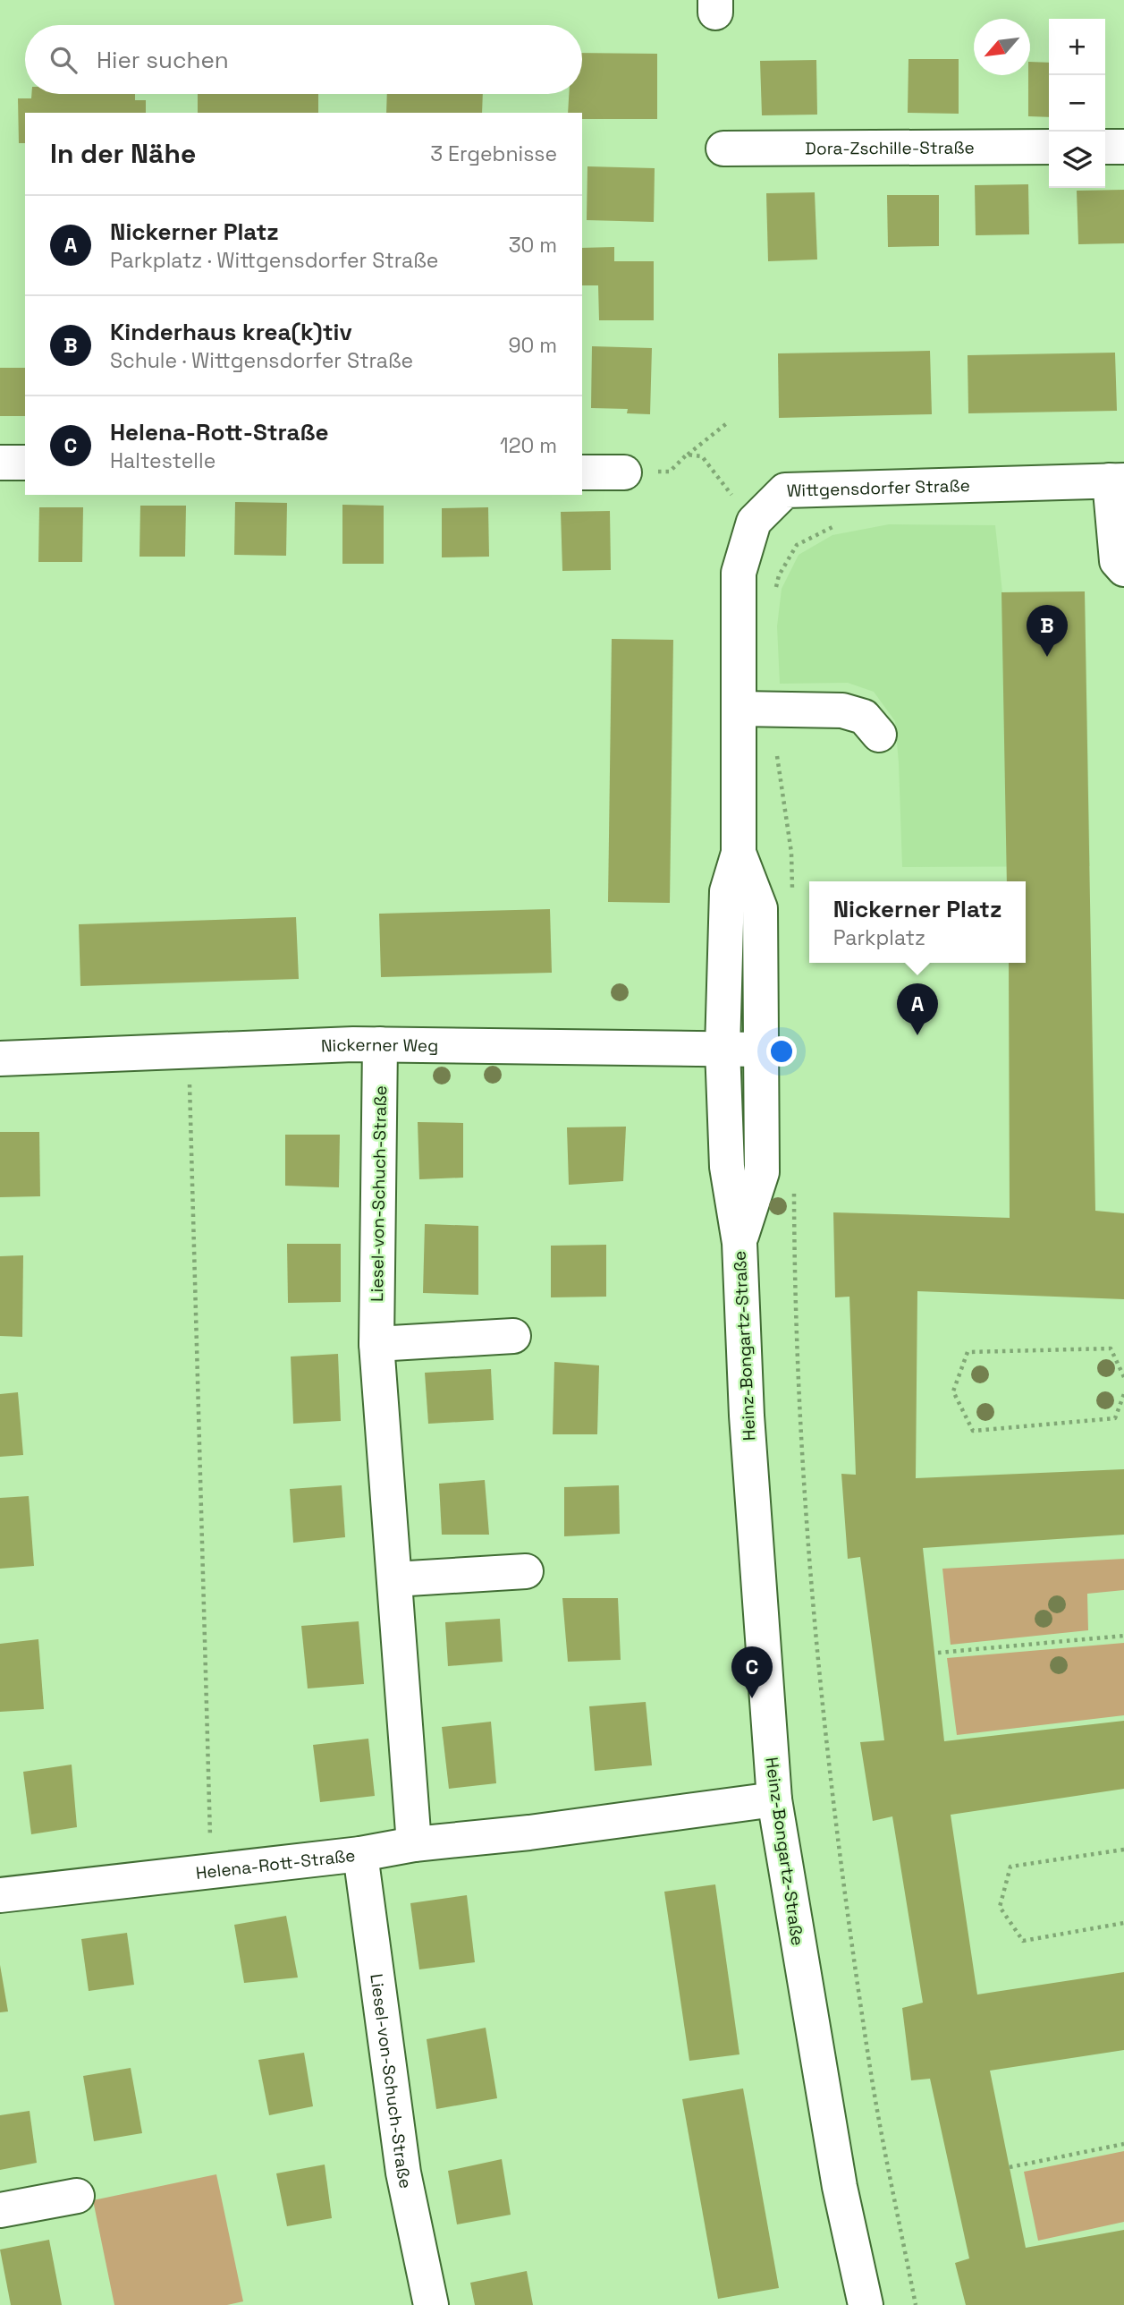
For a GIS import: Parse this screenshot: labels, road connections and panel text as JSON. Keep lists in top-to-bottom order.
{
  "streets": {
    "street": [
      "Dora-Zschille-Straße",
      "Wittgensdorfer Straße",
      "Nickerner Weg",
      "Liesel-von-Schuch-Straße",
      "Heinz-Bongartz-Straße",
      "Helena-Rott-Straße"
    ]
  },
  "crossings": [
    ["Wittgensdorfer Straße", "Nickerner Weg"],
    ["Wittgensdorfer Straße", "Heinz-Bongartz-Straße"],
    ["Nickerner Weg", "Liesel-von-Schuch-Straße"],
    ["Nickerner Weg", "Heinz-Bongartz-Straße"],
    ["Liesel-von-Schuch-Straße", "Helena-Rott-Straße"],
    ["Heinz-Bongartz-Straße", "Helena-Rott-Straße"]
  ],
  "north": "bottom left",
  "page": {
    "map_buttons": ["+", "−"],
    "search": "Hier suchen",
    "heading": ["In der Nähe", "3 Ergebnisse"],
    "list": [
      {
        "mark": "A",
        "name": "Nickerner Platz",
        "note": "Parkplatz · Wittgensdorfer Straße",
        "value": "30 m"
      },
      {
        "mark": "B",
        "name": "Kinderhaus krea(k)tiv",
        "note": "Schule · Wittgensdorfer Straße",
        "value": "90 m"
      },
      {
        "mark": "C",
        "name": "Helena-Rott-Straße",
        "note": "Haltestelle",
        "value": "120 m"
      }
    ],
    "pins": ["B", "A", "C"],
    "popup": ["Nickerner Platz", "Parkplatz"]
  }
}
